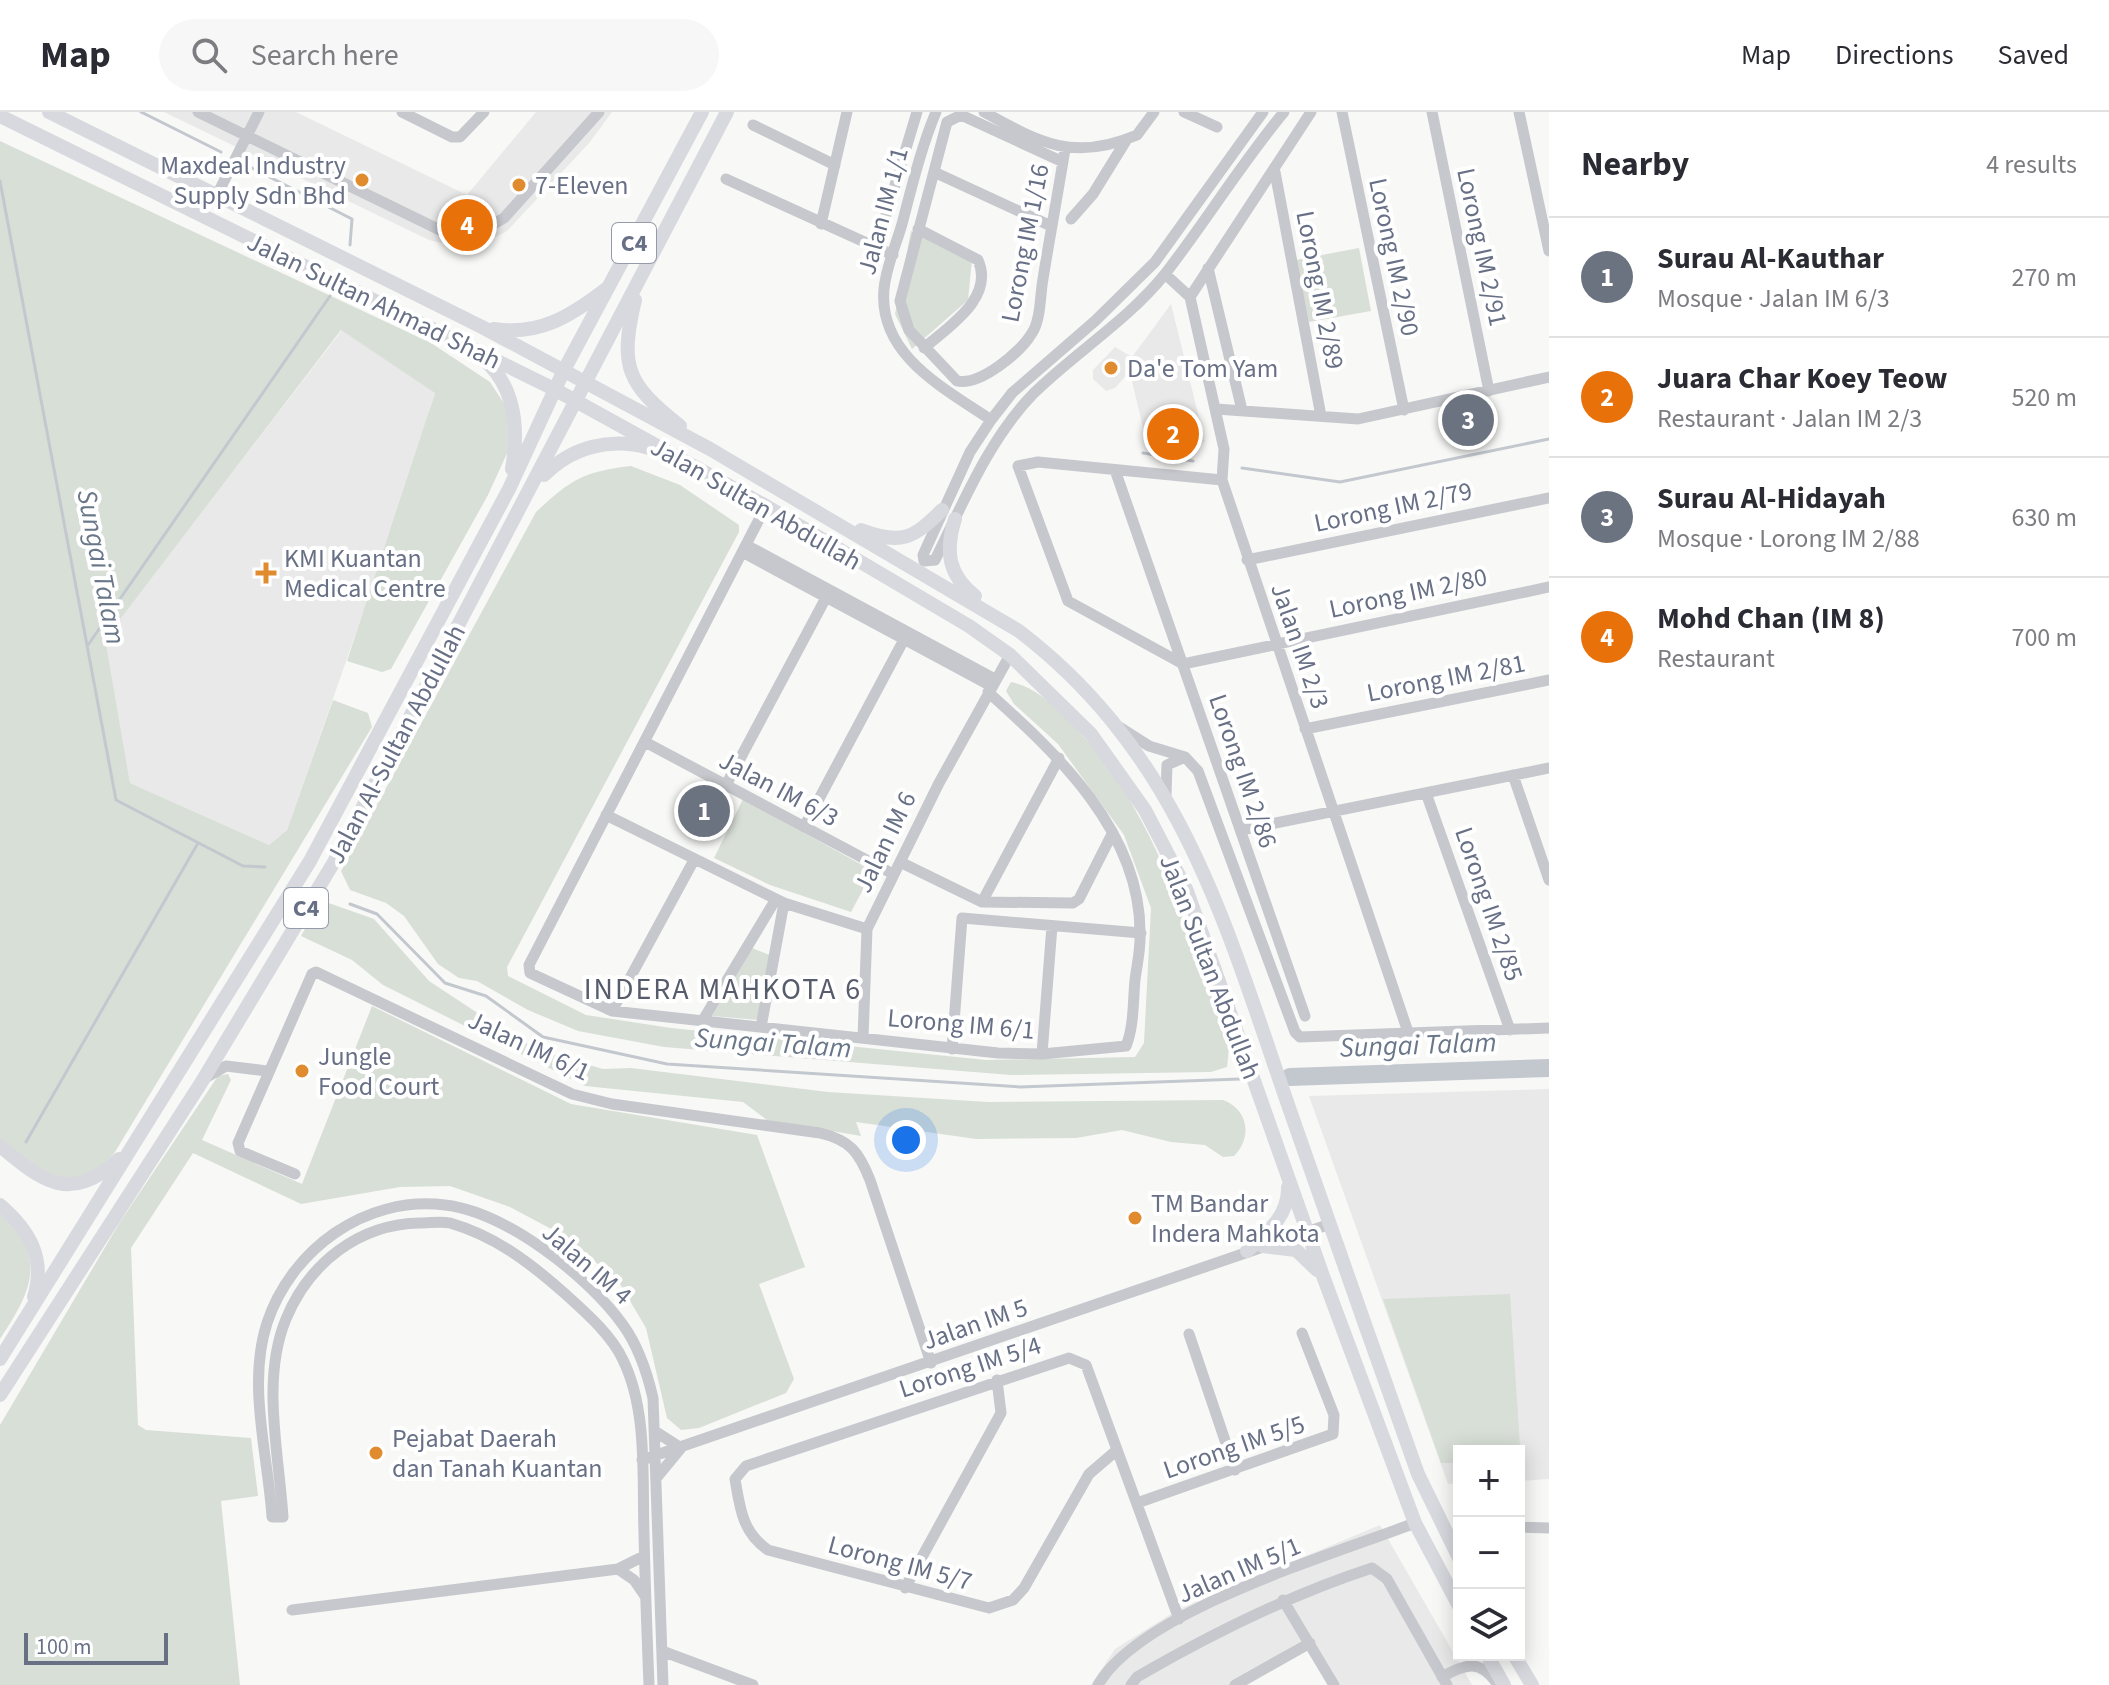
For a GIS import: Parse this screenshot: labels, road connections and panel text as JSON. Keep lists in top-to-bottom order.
{
  "streets": {
    "main road": [
      "C4",
      "Jalan Sultan Ahmad Shah",
      "Jalan Sultan Abdullah",
      "Jalan Al-Sultan Abdullah"
    ],
    "street": [
      "Jalan IM 1/1",
      "Lorong IM 1/16",
      "Lorong IM 2/91",
      "Lorong IM 2/90",
      "Lorong IM 2/89",
      "Lorong IM 2/79",
      "Lorong IM 2/80",
      "Jalan IM 2/3",
      "Lorong IM 2/81",
      "Lorong IM 2/86",
      "Jalan IM 6/3",
      "Jalan IM 6",
      "Lorong IM 2/85",
      "Lorong IM 6/1",
      "Jalan IM 6/1",
      "Jalan IM 4",
      "Jalan IM 5",
      "Lorong IM 5/4",
      "Lorong IM 5/5",
      "Lorong IM 5/7",
      "Jalan IM 5/1"
    ]
  },
  "crossings": [
    ["Jalan Sultan Ahmad Shah", "Jalan Sultan Abdullah"],
    ["Jalan Sultan Ahmad Shah", "Jalan Al-Sultan Abdullah"],
    ["Jalan Sultan Abdullah", "Jalan Al-Sultan Abdullah"],
    ["Jalan Sultan Abdullah", "Jalan IM 6"],
    ["Jalan Sultan Abdullah", "Lorong IM 6/1"],
    ["Jalan Sultan Abdullah", "Jalan IM 5"],
    ["Jalan Sultan Abdullah", "Jalan IM 5/1"],
    ["Lorong IM 2/79", "Jalan IM 2/3"],
    ["Lorong IM 2/80", "Jalan IM 2/3"],
    ["Lorong IM 2/80", "Lorong IM 2/86"],
    ["Jalan IM 2/3", "Lorong IM 2/81"],
    ["Jalan IM 6/3", "Jalan IM 6"],
    ["Jalan IM 6/3", "Lorong IM 6/1"],
    ["Jalan IM 6", "Lorong IM 6/1"],
    ["Jalan IM 6/1", "Jalan IM 5"],
    ["Jalan IM 4", "Jalan IM 5"],
    ["Lorong IM 5/4", "Lorong IM 5/5"],
    ["Lorong IM 5/4", "Lorong IM 5/7"],
    ["Lorong IM 5/4", "Jalan IM 5/1"]
  ],
  "districts": ["INDERA MAHKOTA 6"],
  "water": ["Sungai Talam"],
  "places": {
    "other": [
      "Maxdeal Industry Supply Sdn Bhd",
      "7-Eleven",
      "Da'e Tom Yam",
      "Jungle Food Court",
      "TM Bandar Indera Mahkota",
      "Pejabat Daerah dan Tanah Kuantan"
    ],
    "health": ["KMI Kuantan Medical Centre"]
  },
  "scale_bar": "100 m",
  "page": {
    "header": "Map",
    "search": "Search here",
    "nav": ["Map", "Directions", "Saved"],
    "heading": ["Nearby", "4 results"],
    "pins": [
      "4",
      "3",
      "2",
      "1"
    ],
    "list": [
      {
        "mark": "1",
        "name": "Surau Al-Kauthar",
        "note": "Mosque · Jalan IM 6/3",
        "value": "270 m"
      },
      {
        "mark": "2",
        "name": "Juara Char Koey Teow",
        "note": "Restaurant · Jalan IM 2/3",
        "value": "520 m"
      },
      {
        "mark": "3",
        "name": "Surau Al-Hidayah",
        "note": "Mosque · Lorong IM 2/88",
        "value": "630 m"
      },
      {
        "mark": "4",
        "name": "Mohd Chan (IM 8)",
        "note": "Restaurant",
        "value": "700 m"
      }
    ],
    "map_buttons": ["+", "−"],
    "scale": "100 m"
  }
}
